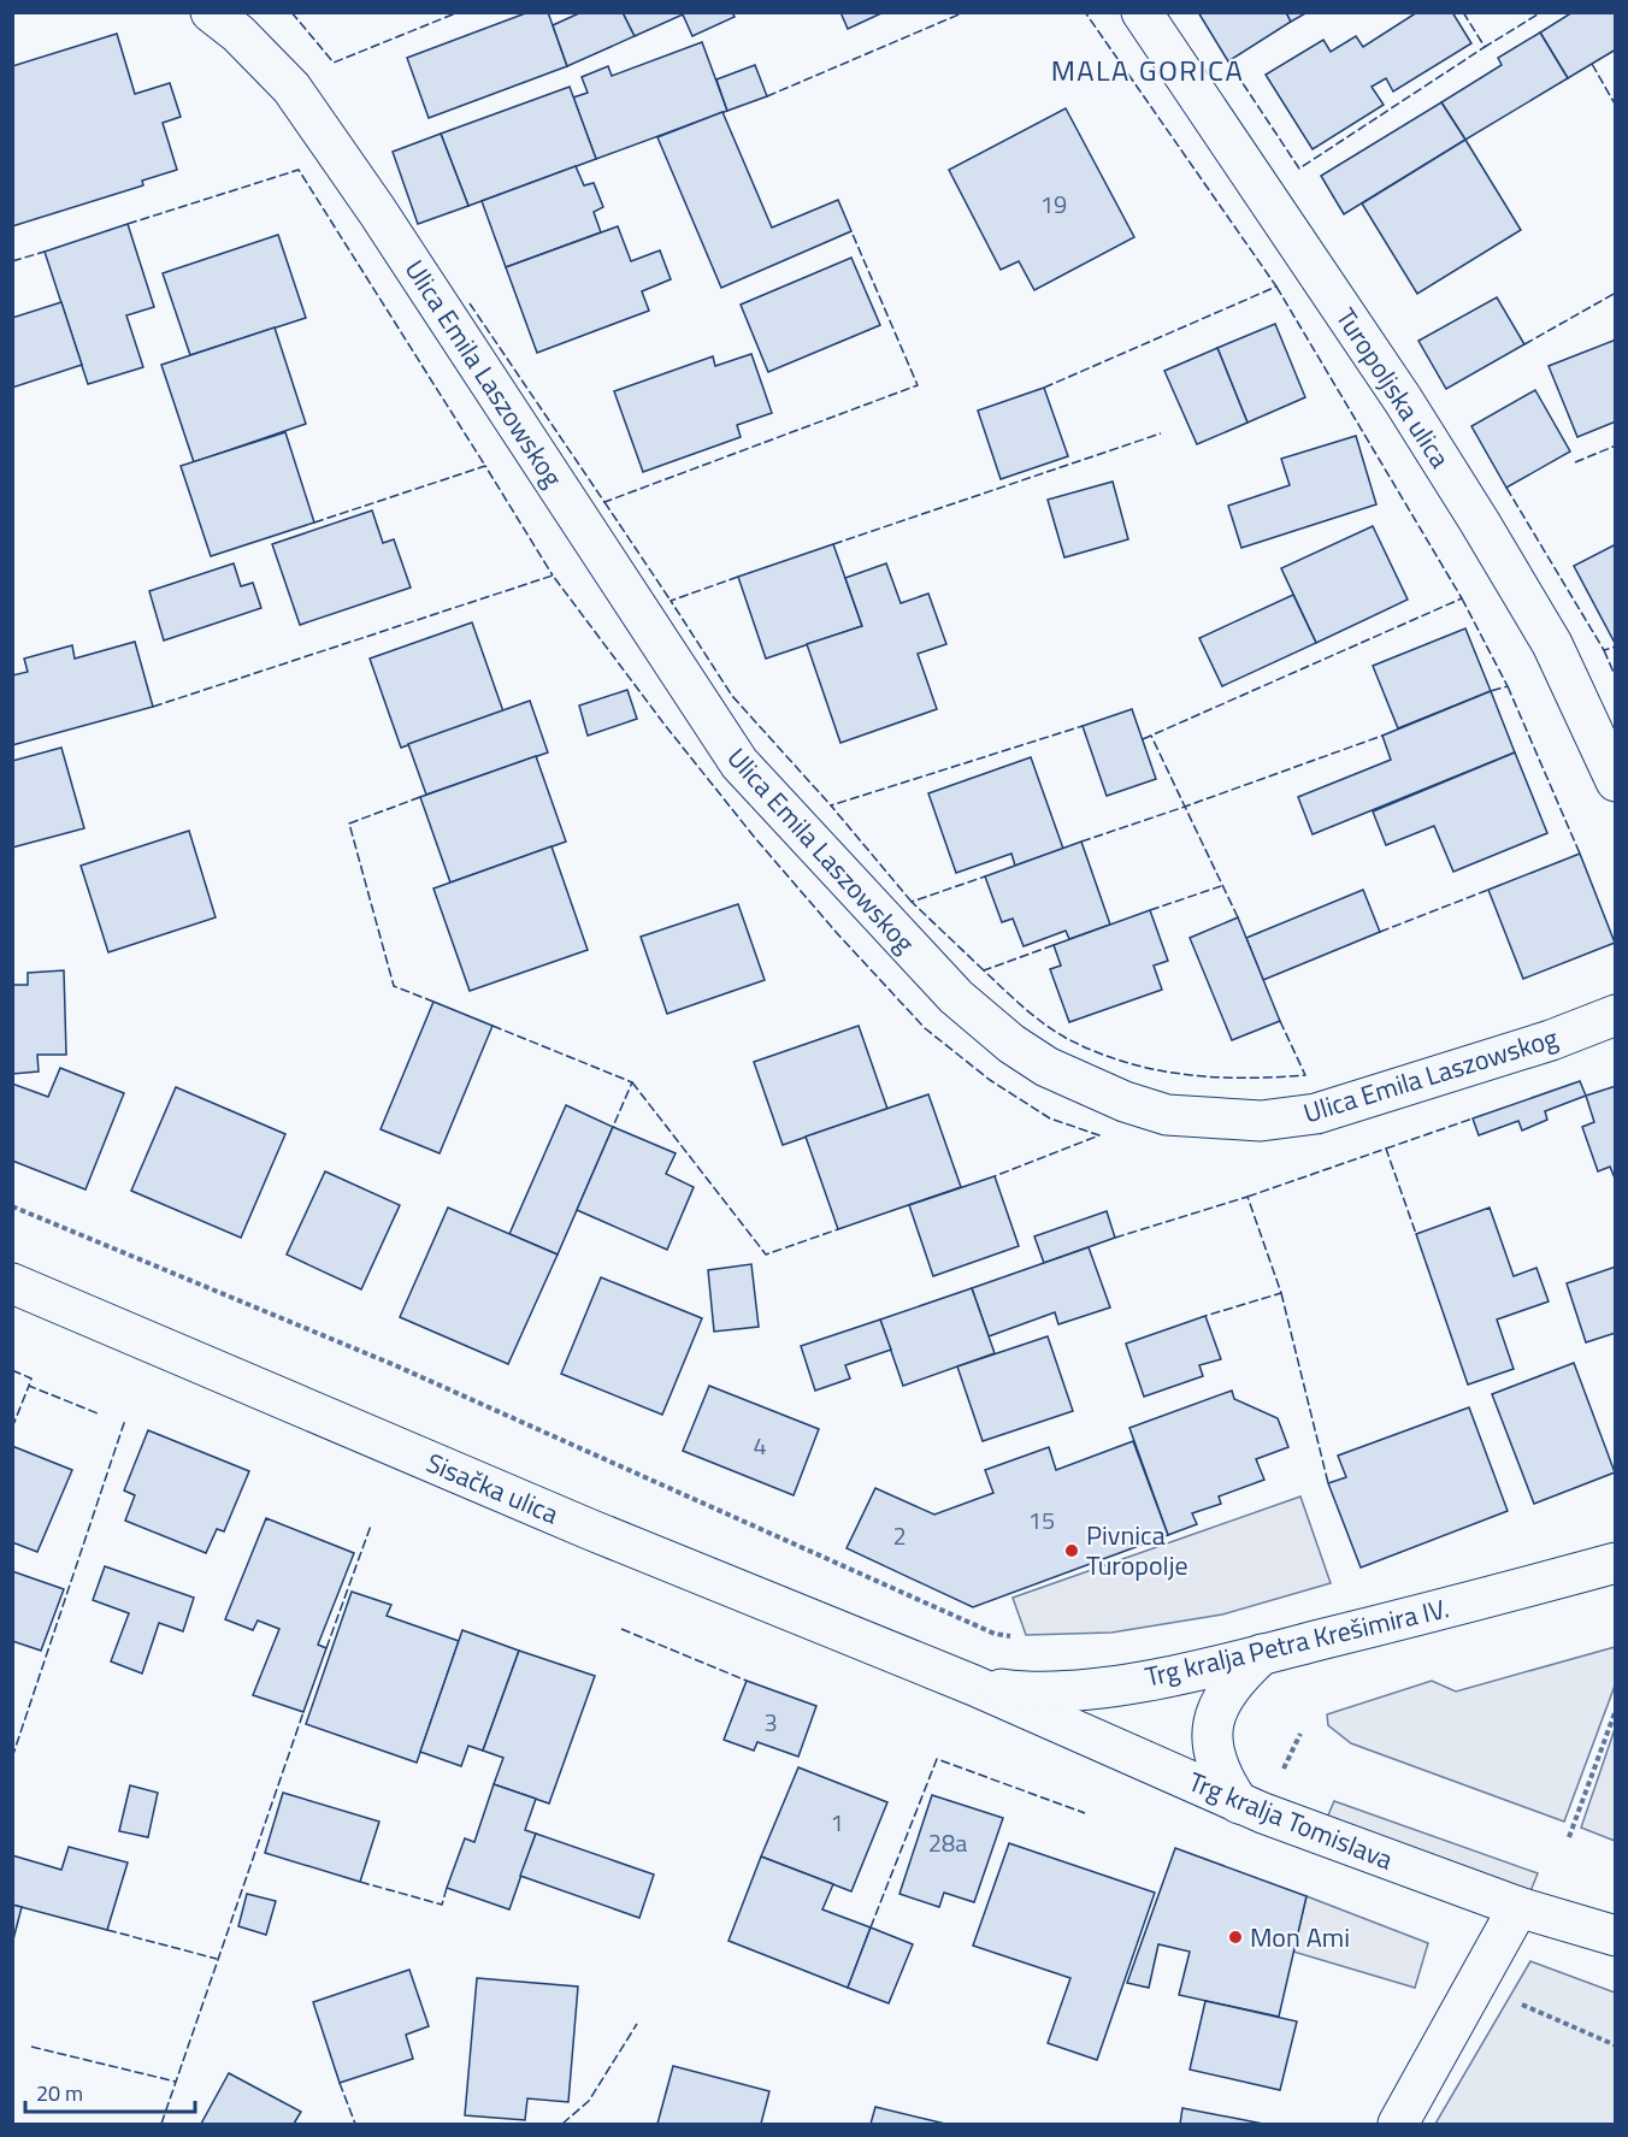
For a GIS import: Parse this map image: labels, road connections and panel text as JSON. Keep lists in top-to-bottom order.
{
  "streets": {
    "street": [
      "Ulica Emila Laszowskog",
      "Turopoljska ulica",
      "Sisačka ulica",
      "Trg kralja Petra Krešimira IV.",
      "Trg kralja Tomislava"
    ]
  },
  "crossings": [
    ["Sisačka ulica", "Trg kralja Petra Krešimira IV."],
    ["Sisačka ulica", "Trg kralja Tomislava"],
    ["Trg kralja Petra Krešimira IV.", "Trg kralja Tomislava"]
  ],
  "districts": ["MALA GORICA"],
  "places": ["Pivnica Turopolje", "Mon Ami"],
  "house_numbers": [
    "19",
    "4",
    "15",
    "2",
    "3",
    "1",
    "28a"
  ],
  "scale_bar": "20 m"
}
